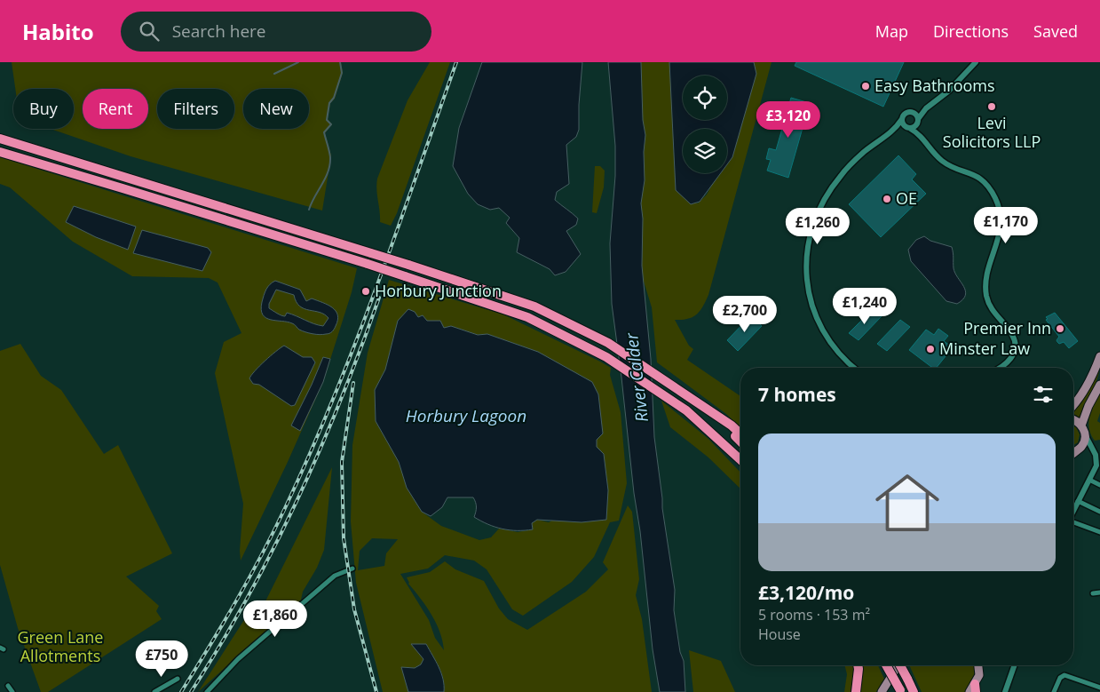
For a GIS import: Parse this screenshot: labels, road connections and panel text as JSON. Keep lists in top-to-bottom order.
{
  "water": ["River Calder", "Horbury Lagoon"],
  "parks": ["Green Lane Allotments"],
  "places": [
    "Easy Bathrooms",
    "Levi Solicitors LLP",
    "OE",
    "Horbury Junction",
    "Premier Inn",
    "Minster Law"
  ],
  "page": {
    "header": "Habito",
    "search": "Search here",
    "nav": ["Map", "Directions", "Saved"],
    "chip": [
      "Buy",
      "Rent",
      "Filters",
      "New"
    ],
    "price": [
      "£3,120",
      "£1,170",
      "£1,260",
      "£1,240",
      "£2,700",
      "£1,860",
      "£750"
    ],
    "heading": "7 homes",
    "list": [
      {
        "name": "£3,120/mo",
        "note": "5 rooms · 153 m² · House"
      }
    ]
  }
}
